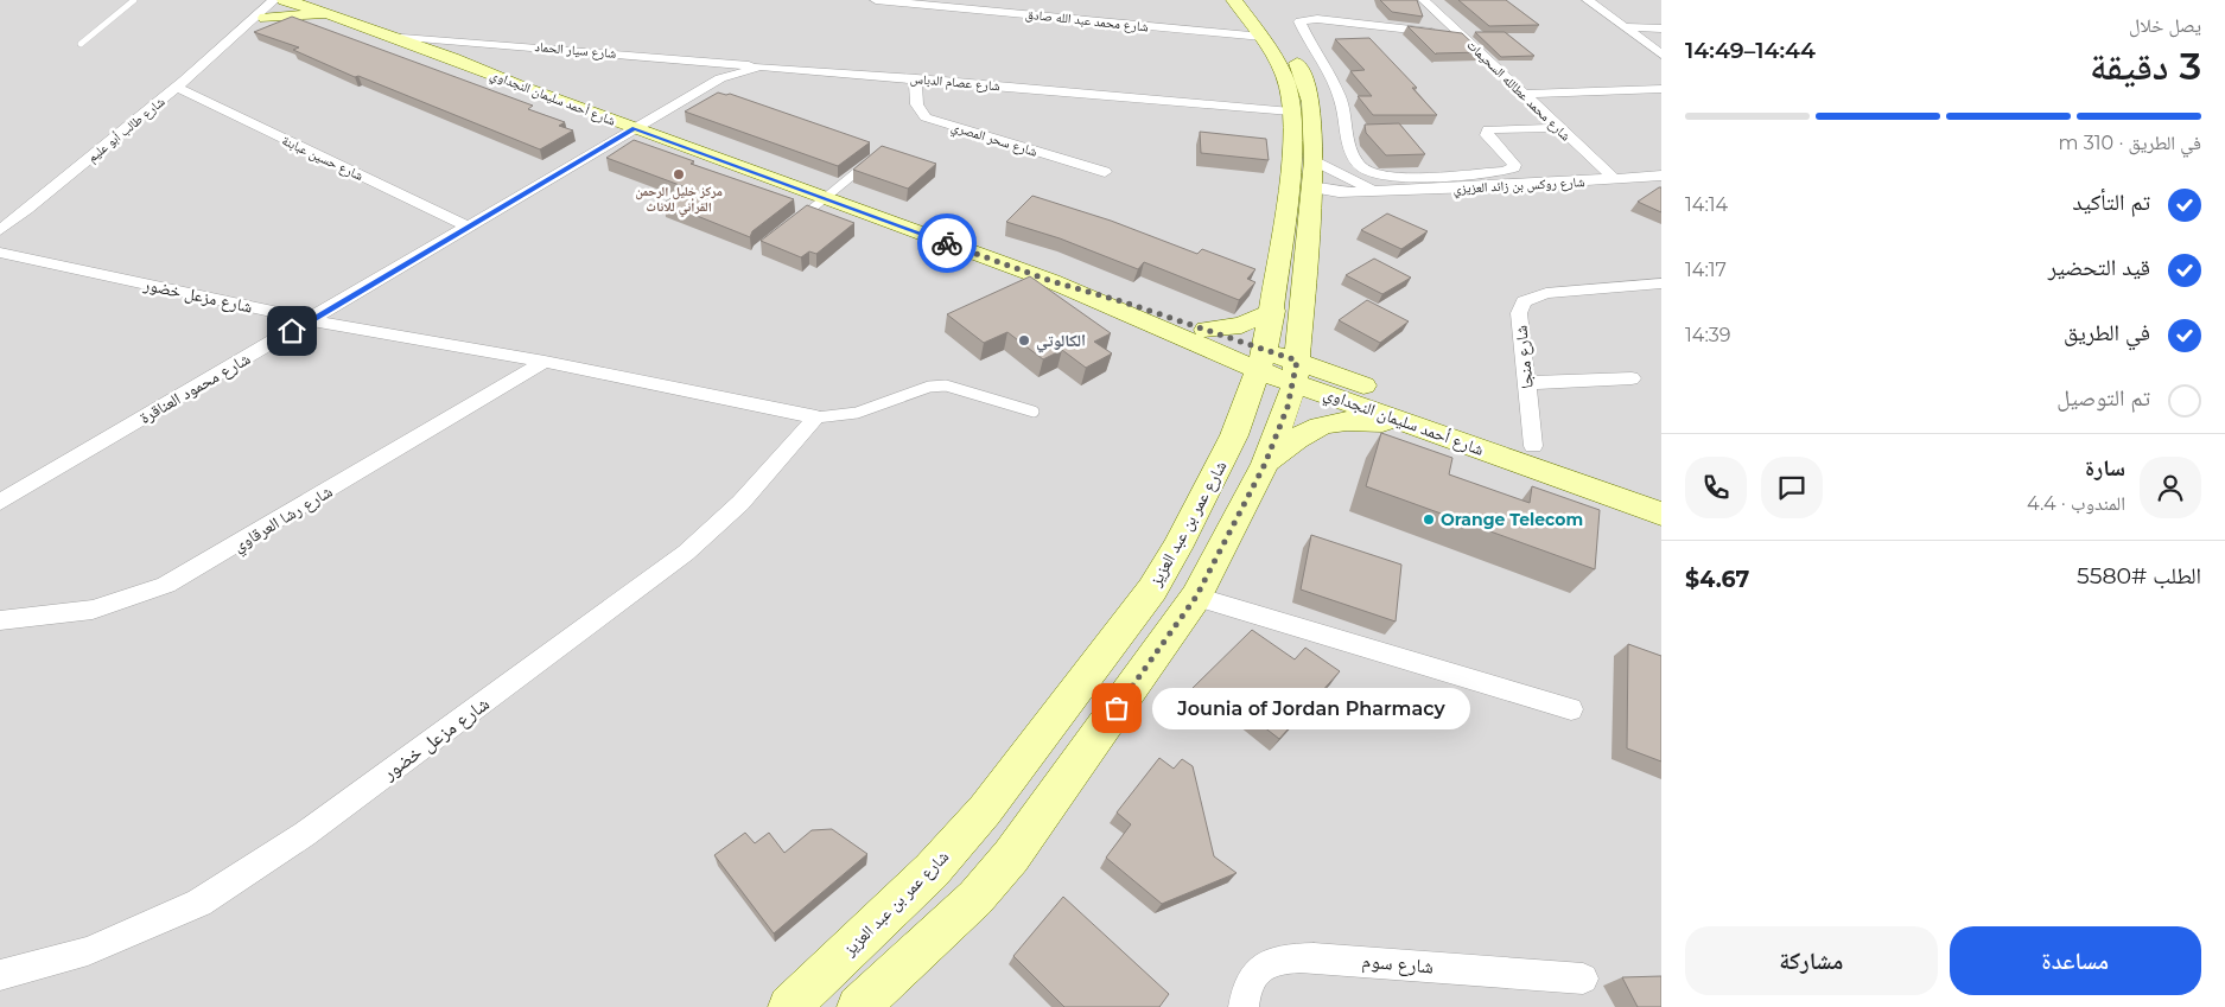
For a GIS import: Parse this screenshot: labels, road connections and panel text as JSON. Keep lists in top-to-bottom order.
{
  "streets": {
    "street": [
      "شارع محمد عبد الله صادق",
      "شارع سيار الحماد",
      "شارع عصام الدباس",
      "شارع محمد عطالله السحيمات",
      "شارع أحمد سليمان النجداوي",
      "شارع طالب أبو عليم",
      "شارع سحر المصري",
      "شارع حسين عبابنة",
      "شارع روكس بن زائد العزيزي",
      "شارع مزعل خضور",
      "شارع منجا",
      "شارع محمود العناقرة",
      "شارع رشا العرقاوي",
      "شارع عمر بن عبد العزيز",
      "شارع سوم"
    ]
  },
  "crossings": [
    ["شارع محمد عبد الله صادق", "شارع عمر بن عبد العزيز"],
    ["شارع سيار الحماد", "شارع عصام الدباس"],
    ["شارع سيار الحماد", "شارع أحمد سليمان النجداوي"],
    ["شارع عصام الدباس", "شارع أحمد سليمان النجداوي"],
    ["شارع عصام الدباس", "شارع سحر المصري"],
    ["شارع عصام الدباس", "شارع محمود العناقرة"],
    ["شارع عصام الدباس", "شارع عمر بن عبد العزيز"],
    ["شارع محمد عطالله السحيمات", "شارع روكس بن زائد العزيزي"],
    ["شارع أحمد سليمان النجداوي", "شارع طالب أبو عليم"],
    ["شارع أحمد سليمان النجداوي", "شارع منجا"],
    ["شارع أحمد سليمان النجداوي", "شارع محمود العناقرة"],
    ["شارع أحمد سليمان النجداوي", "شارع عمر بن عبد العزيز"],
    ["شارع طالب أبو عليم", "شارع حسين عبابنة"],
    ["شارع حسين عبابنة", "شارع محمود العناقرة"],
    ["شارع مزعل خضور", "شارع محمود العناقرة"],
    ["شارع مزعل خضور", "شارع رشا العرقاوي"]
  ],
  "places": [
    "مركز خليل الرحمن القرأني للاناث",
    "الكالوتي",
    "Orange Telecom",
    "Jounia of Jordan Pharmacy"
  ],
  "page": {
    "heading": ["3 دقيقة", "يصل خلال", "14:44–14:49"],
    "panel": [
      "سارة",
      "المندوب · 4.4",
      "الطلب #5580",
      "$4.67"
    ],
    "bar": "في الطريق · 310 m",
    "list": [
      ["تم التأكيد", "14:14"],
      ["قيد التحضير", "14:17"],
      ["في الطريق", "14:39"],
      "تم التوصيل"
    ],
    "bubble": "Jounia of Jordan Pharmacy",
    "buttons": ["مساعدة", "مشاركة"]
  }
}
